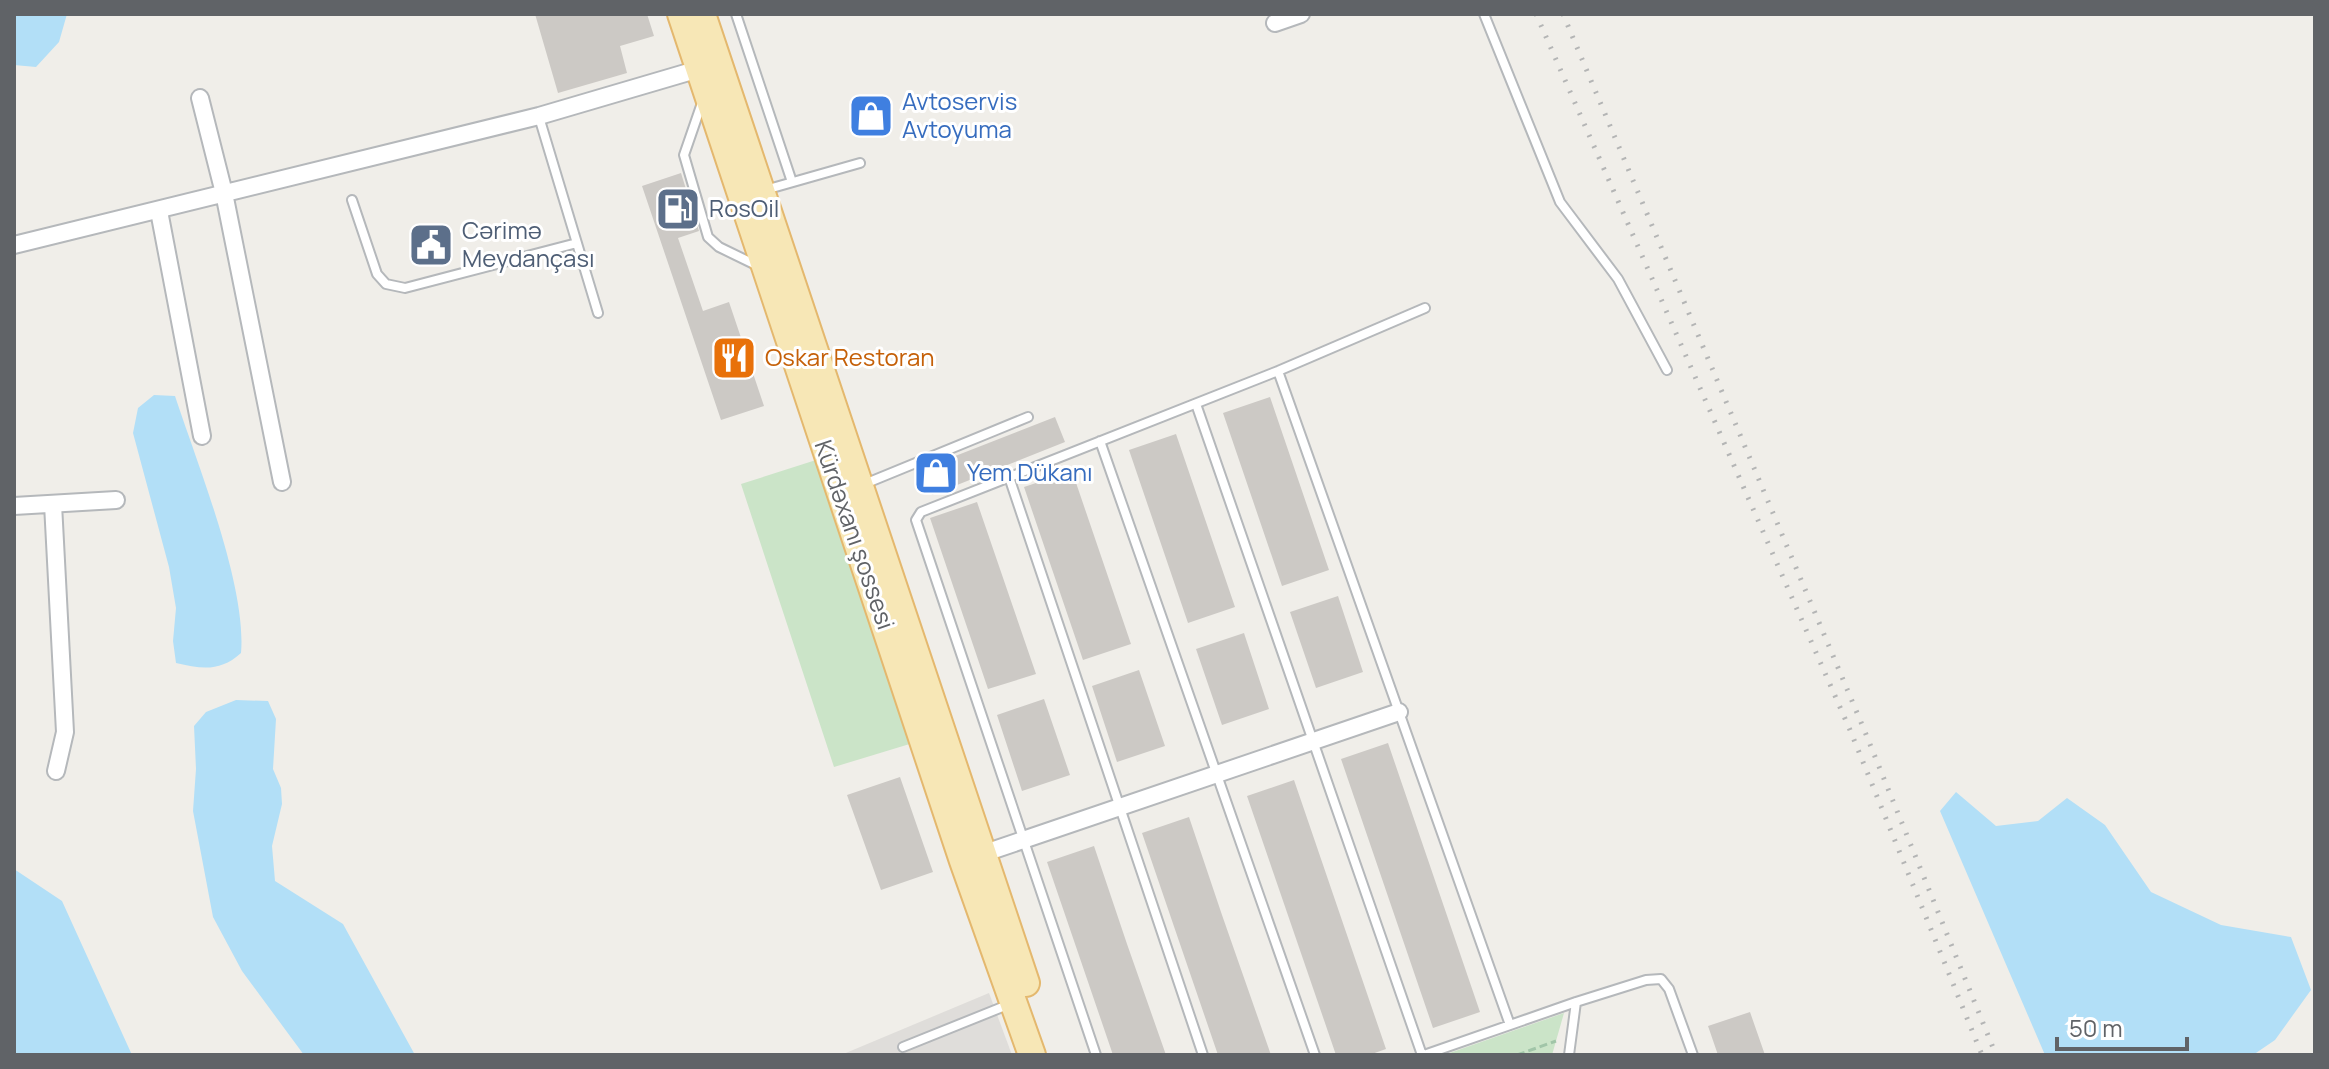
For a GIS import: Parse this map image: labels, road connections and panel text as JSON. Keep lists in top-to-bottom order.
{
  "streets": {
    "main road": ["Kürdəxanı şossesi"]
  },
  "places": {
    "shop": ["Avtoservis Avtoyuma", "Yem Dükanı"],
    "fuel station": ["RosOil"],
    "public building": ["Cərimə Meydançası"],
    "restaurant": ["Oskar Restoran"]
  },
  "scale_bar": "50 m"
}
